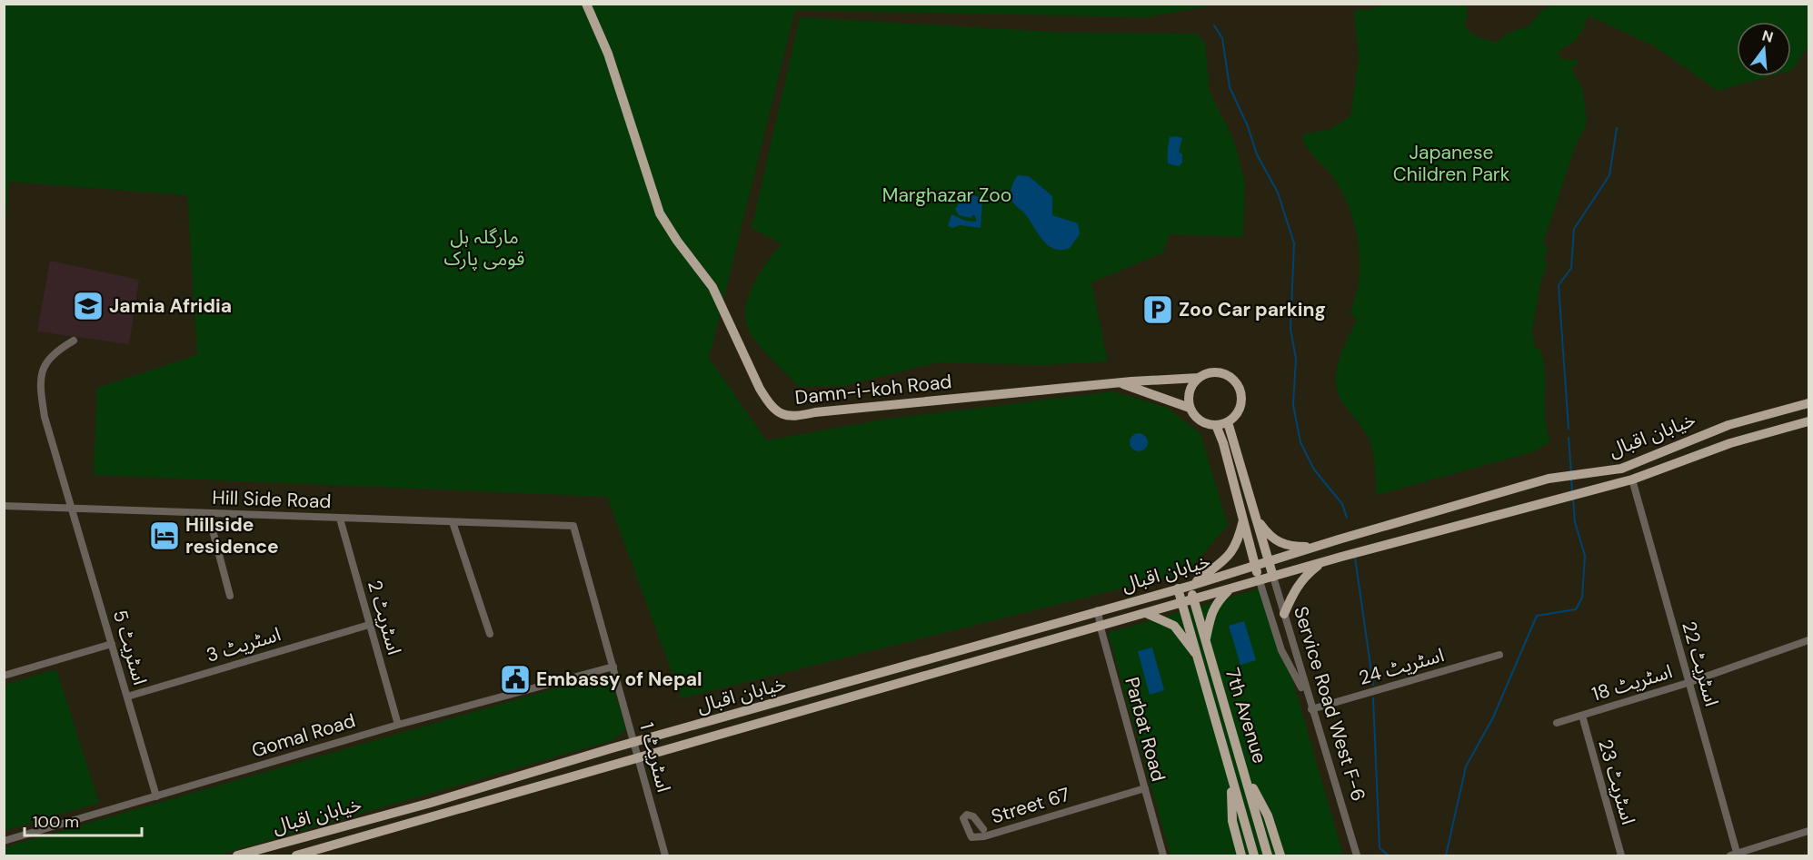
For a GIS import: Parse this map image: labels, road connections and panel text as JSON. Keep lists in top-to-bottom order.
{
  "streets": {
    "main road": [
      "Damn-i-koh Road",
      "خیابان اقبال",
      "Service Road West F-6",
      "7th Avenue"
    ],
    "street": [
      "Hill Side Road",
      "اسٹریٹ 2",
      "اسٹریٹ 3",
      "اسٹریٹ 5",
      "اسٹریٹ 22",
      "اسٹریٹ 24",
      "اسٹریٹ 18",
      "Parbat Road",
      "Gomal Road",
      "اسٹریٹ 1",
      "اسٹریٹ 23",
      "Street 67"
    ]
  },
  "crossings": [
    ["خیابان اقبال", "اسٹریٹ 22"],
    ["خیابان اقبال", "Service Road West F-6"],
    ["خیابان اقبال", "7th Avenue"],
    ["خیابان اقبال", "Parbat Road"],
    ["خیابان اقبال", "اسٹریٹ 1"],
    ["Hill Side Road", "اسٹریٹ 2"],
    ["Hill Side Road", "اسٹریٹ 5"],
    ["Hill Side Road", "اسٹریٹ 1"],
    ["اسٹریٹ 2", "اسٹریٹ 3"],
    ["اسٹریٹ 2", "Gomal Road"],
    ["اسٹریٹ 3", "اسٹریٹ 5"],
    ["اسٹریٹ 5", "Gomal Road"],
    ["اسٹریٹ 22", "اسٹریٹ 18"],
    ["اسٹریٹ 24", "Service Road West F-6"],
    ["اسٹریٹ 18", "اسٹریٹ 23"],
    ["Parbat Road", "Street 67"],
    ["Gomal Road", "اسٹریٹ 1"]
  ],
  "parks": ["Japanese Children Park", "Marghazar Zoo", "مارگلہ ہل قومی پارک"],
  "places": {
    "school or university": ["Jamia Afridia"],
    "parking": ["Zoo Car parking"],
    "hotel": ["Hillside residence"],
    "public building": ["Embassy of Nepal"]
  },
  "scale_bar": "100 m",
  "north": "top"
}
